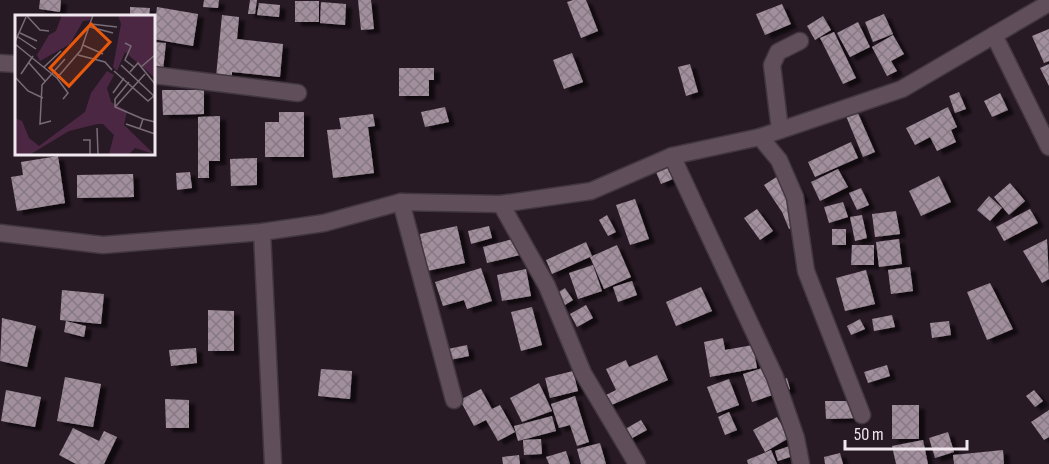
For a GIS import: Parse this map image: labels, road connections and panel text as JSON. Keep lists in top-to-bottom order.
{
  "scale_bar": "50 m"
}
